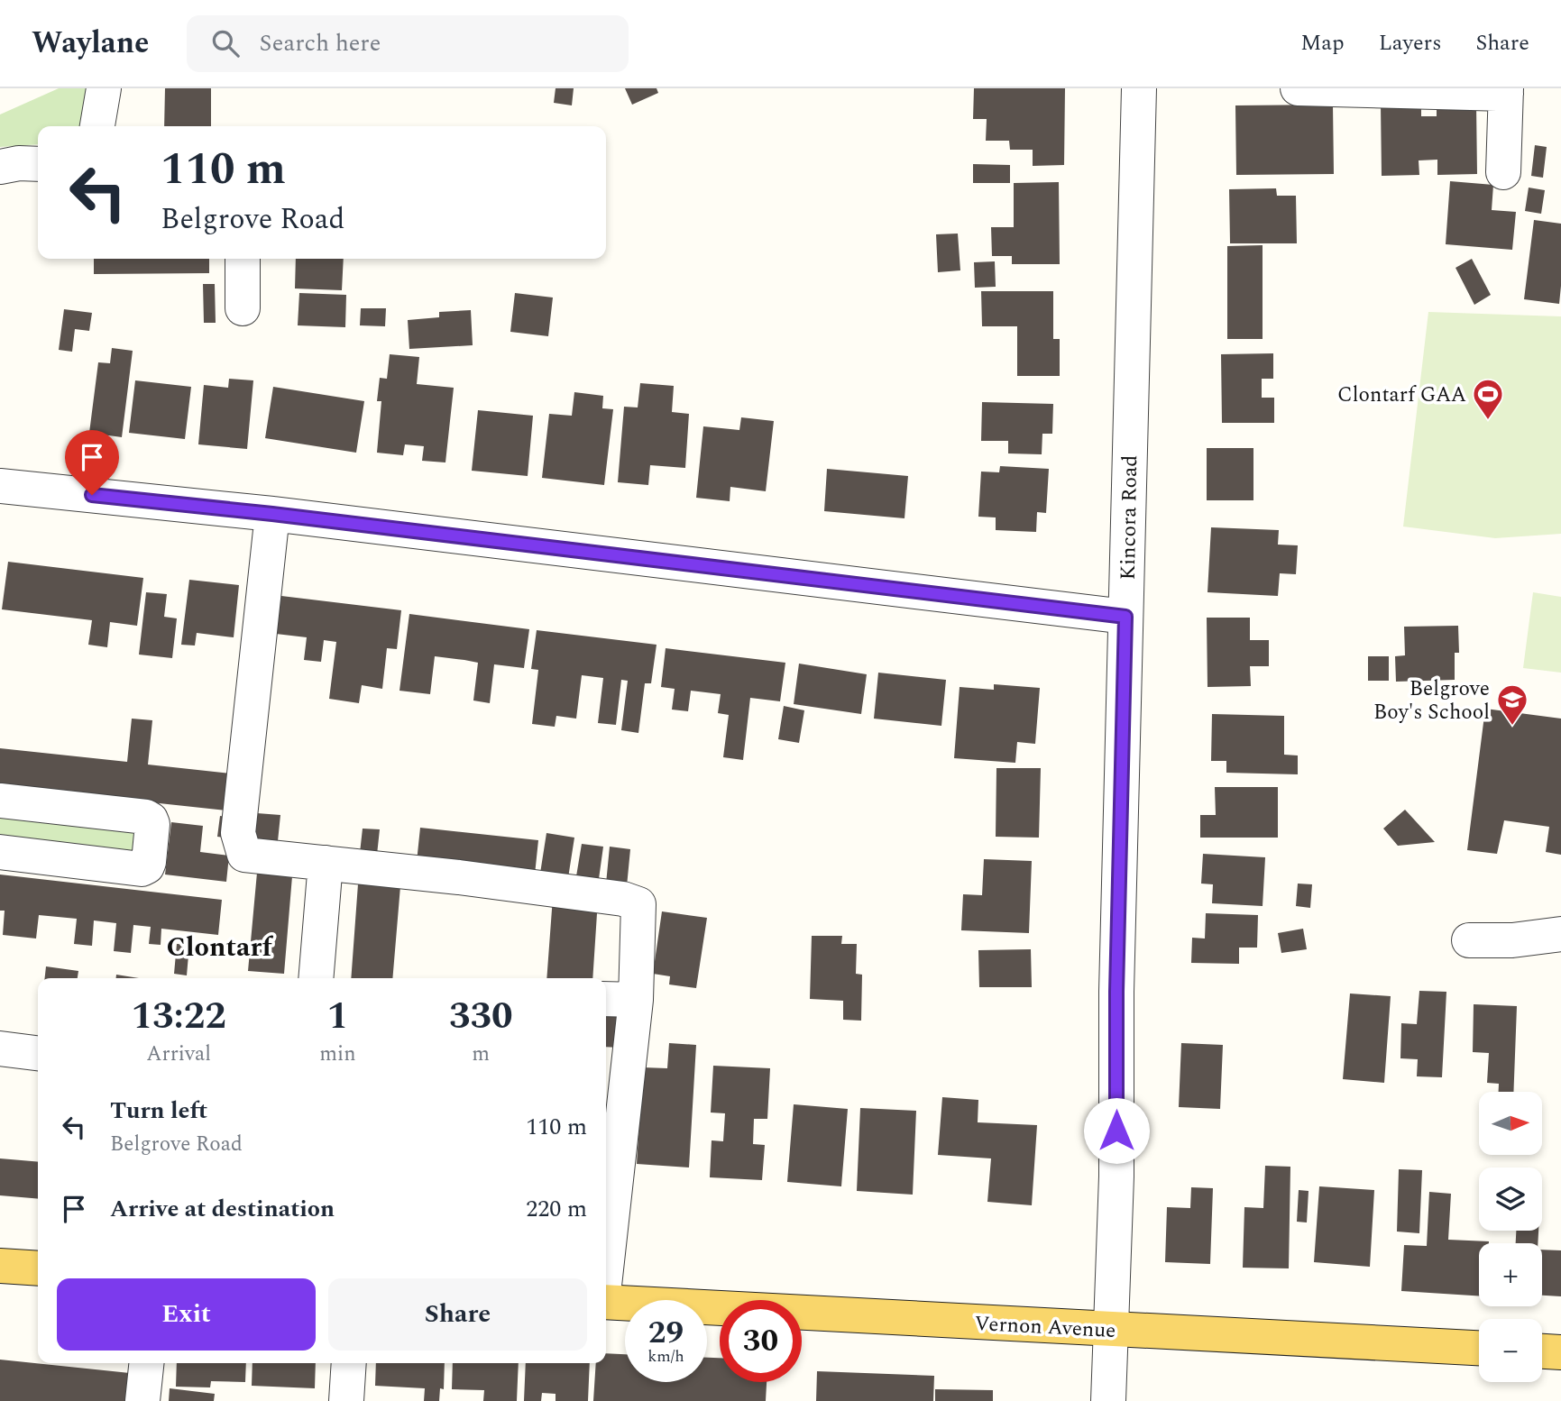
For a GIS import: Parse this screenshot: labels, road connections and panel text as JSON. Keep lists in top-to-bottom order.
{
  "streets": {
    "main road": ["Vernon Avenue"],
    "street": ["Kincora Road"]
  },
  "crossings": [
    ["Kincora Road", "Vernon Avenue"]
  ],
  "districts": ["Clontarf"],
  "places": {
    "sports": ["Clontarf GAA"],
    "school or university": ["Belgrove Boy's School"]
  },
  "north": "right",
  "page": {
    "header": "Waylane",
    "search": "Search here",
    "nav": ["Map", "Layers", "Share"],
    "turn": ["110 m", "Belgrove Road"],
    "eta": [
      "13:22",
      "Arrival",
      "1",
      "min",
      "330",
      "m"
    ],
    "list": [
      {
        "name": "Turn left",
        "note": "Belgrove Road",
        "value": "110 m"
      },
      {
        "name": "Arrive at destination",
        "value": "220 m"
      }
    ],
    "map_buttons": ["+", "−"],
    "buttons": ["Exit", "Share"],
    "speed": "29 km/h",
    "limit": "30"
  }
}
